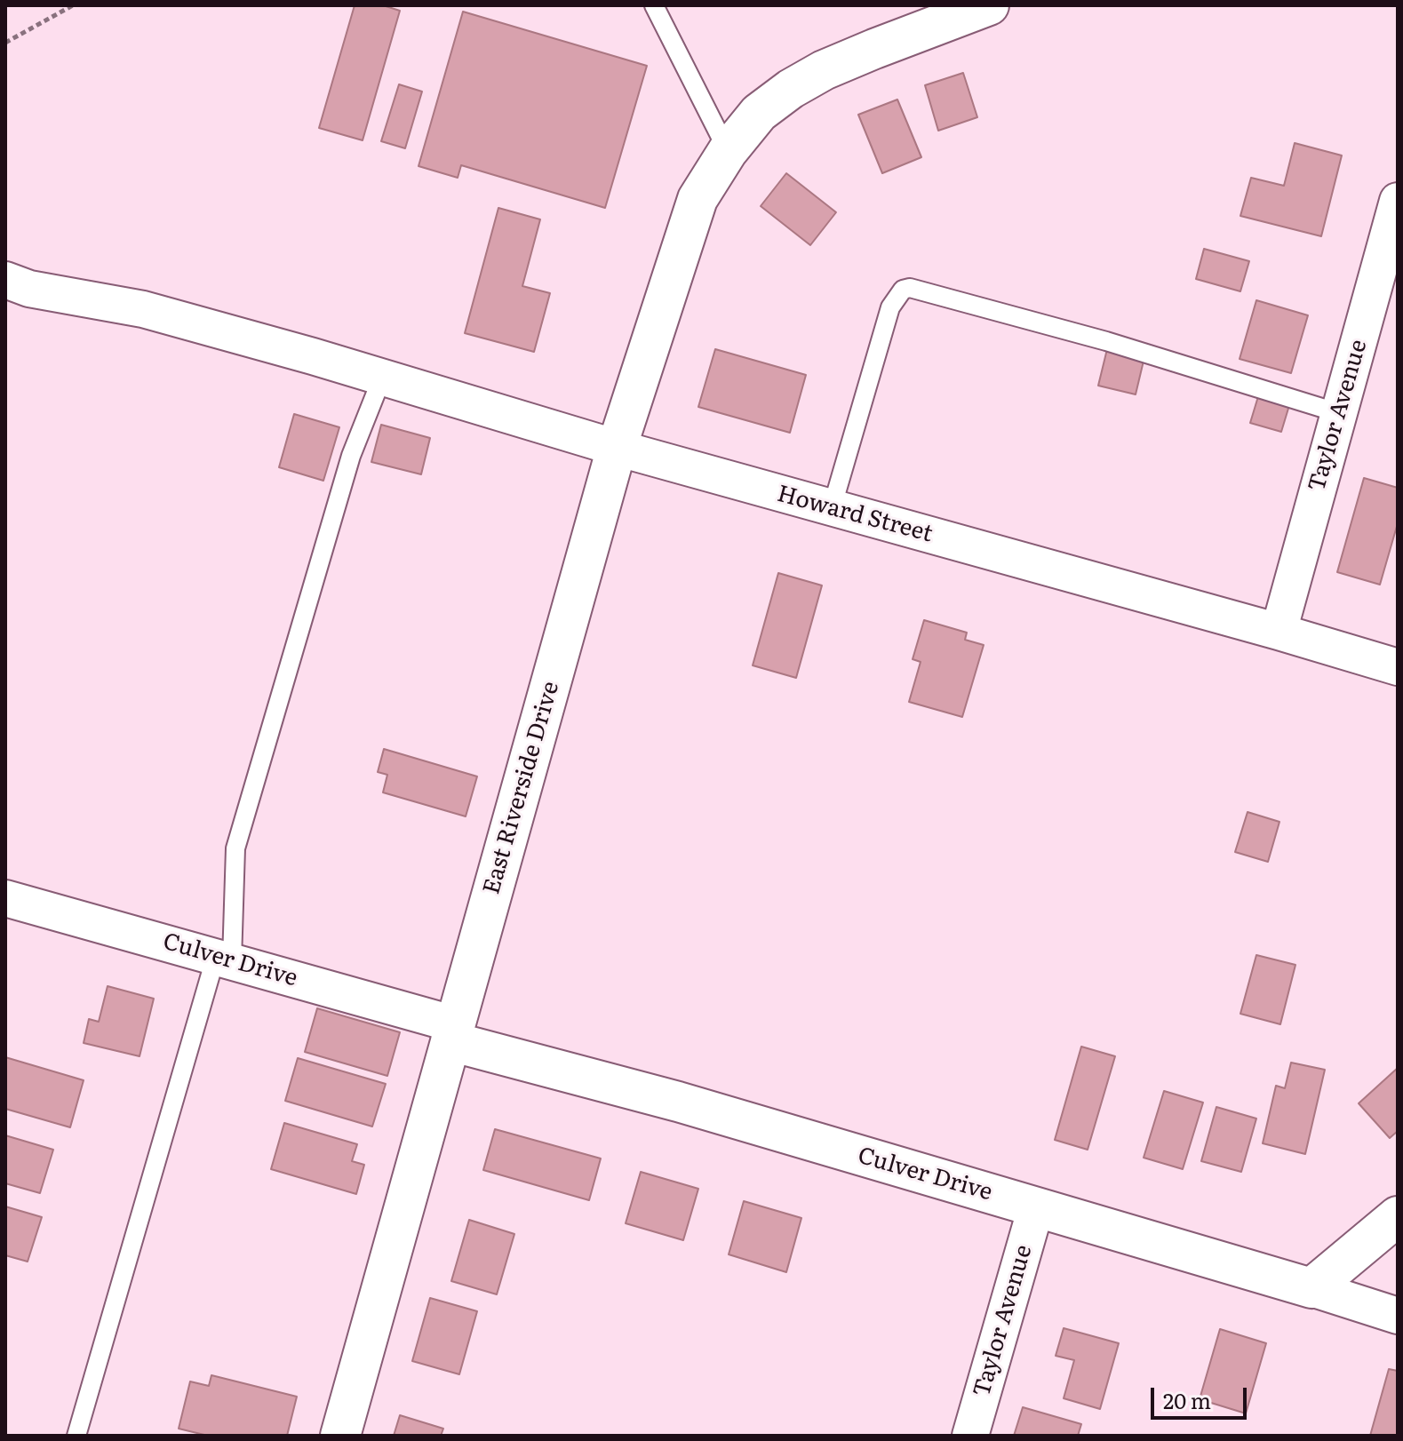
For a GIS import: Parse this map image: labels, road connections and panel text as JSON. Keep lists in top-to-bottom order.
{
  "streets": {
    "street": [
      "Taylor Avenue",
      "Howard Street",
      "East Riverside Drive",
      "Culver Drive"
    ]
  },
  "crossings": [
    ["Taylor Avenue", "Howard Street"],
    ["Taylor Avenue", "Culver Drive"],
    ["Howard Street", "East Riverside Drive"],
    ["East Riverside Drive", "Culver Drive"]
  ],
  "scale_bar": "20 m"
}
